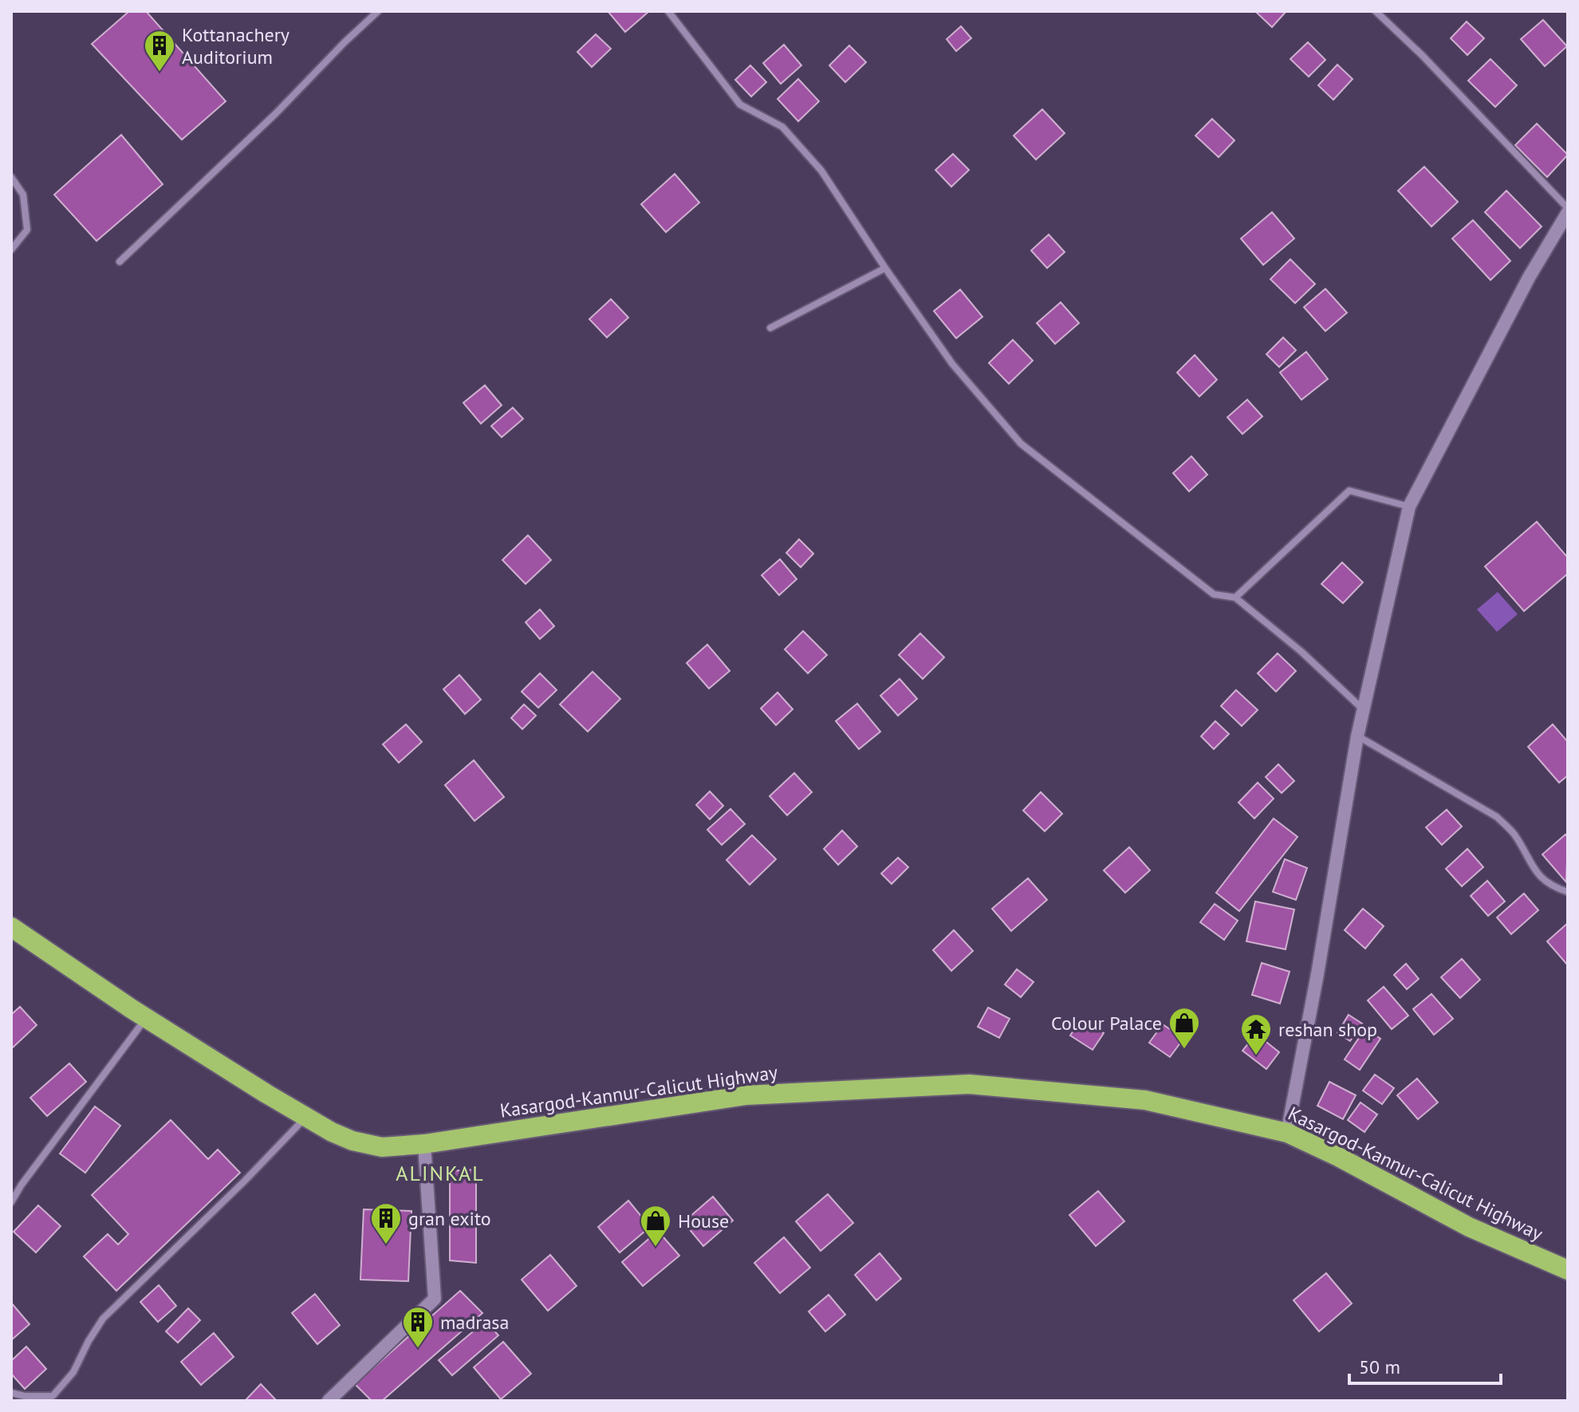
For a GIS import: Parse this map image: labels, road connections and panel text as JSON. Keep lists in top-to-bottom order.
{
  "streets": {
    "highway": ["Kasargod-Kannur-Calicut Highway"]
  },
  "districts": ["ALINKAL"],
  "places": {
    "building": ["Kottanachery Auditorium", "gran exito", "madrasa"],
    "shop": ["Colour Palace", "House"],
    "temple": ["reshan shop"]
  },
  "scale_bar": "50 m"
}
